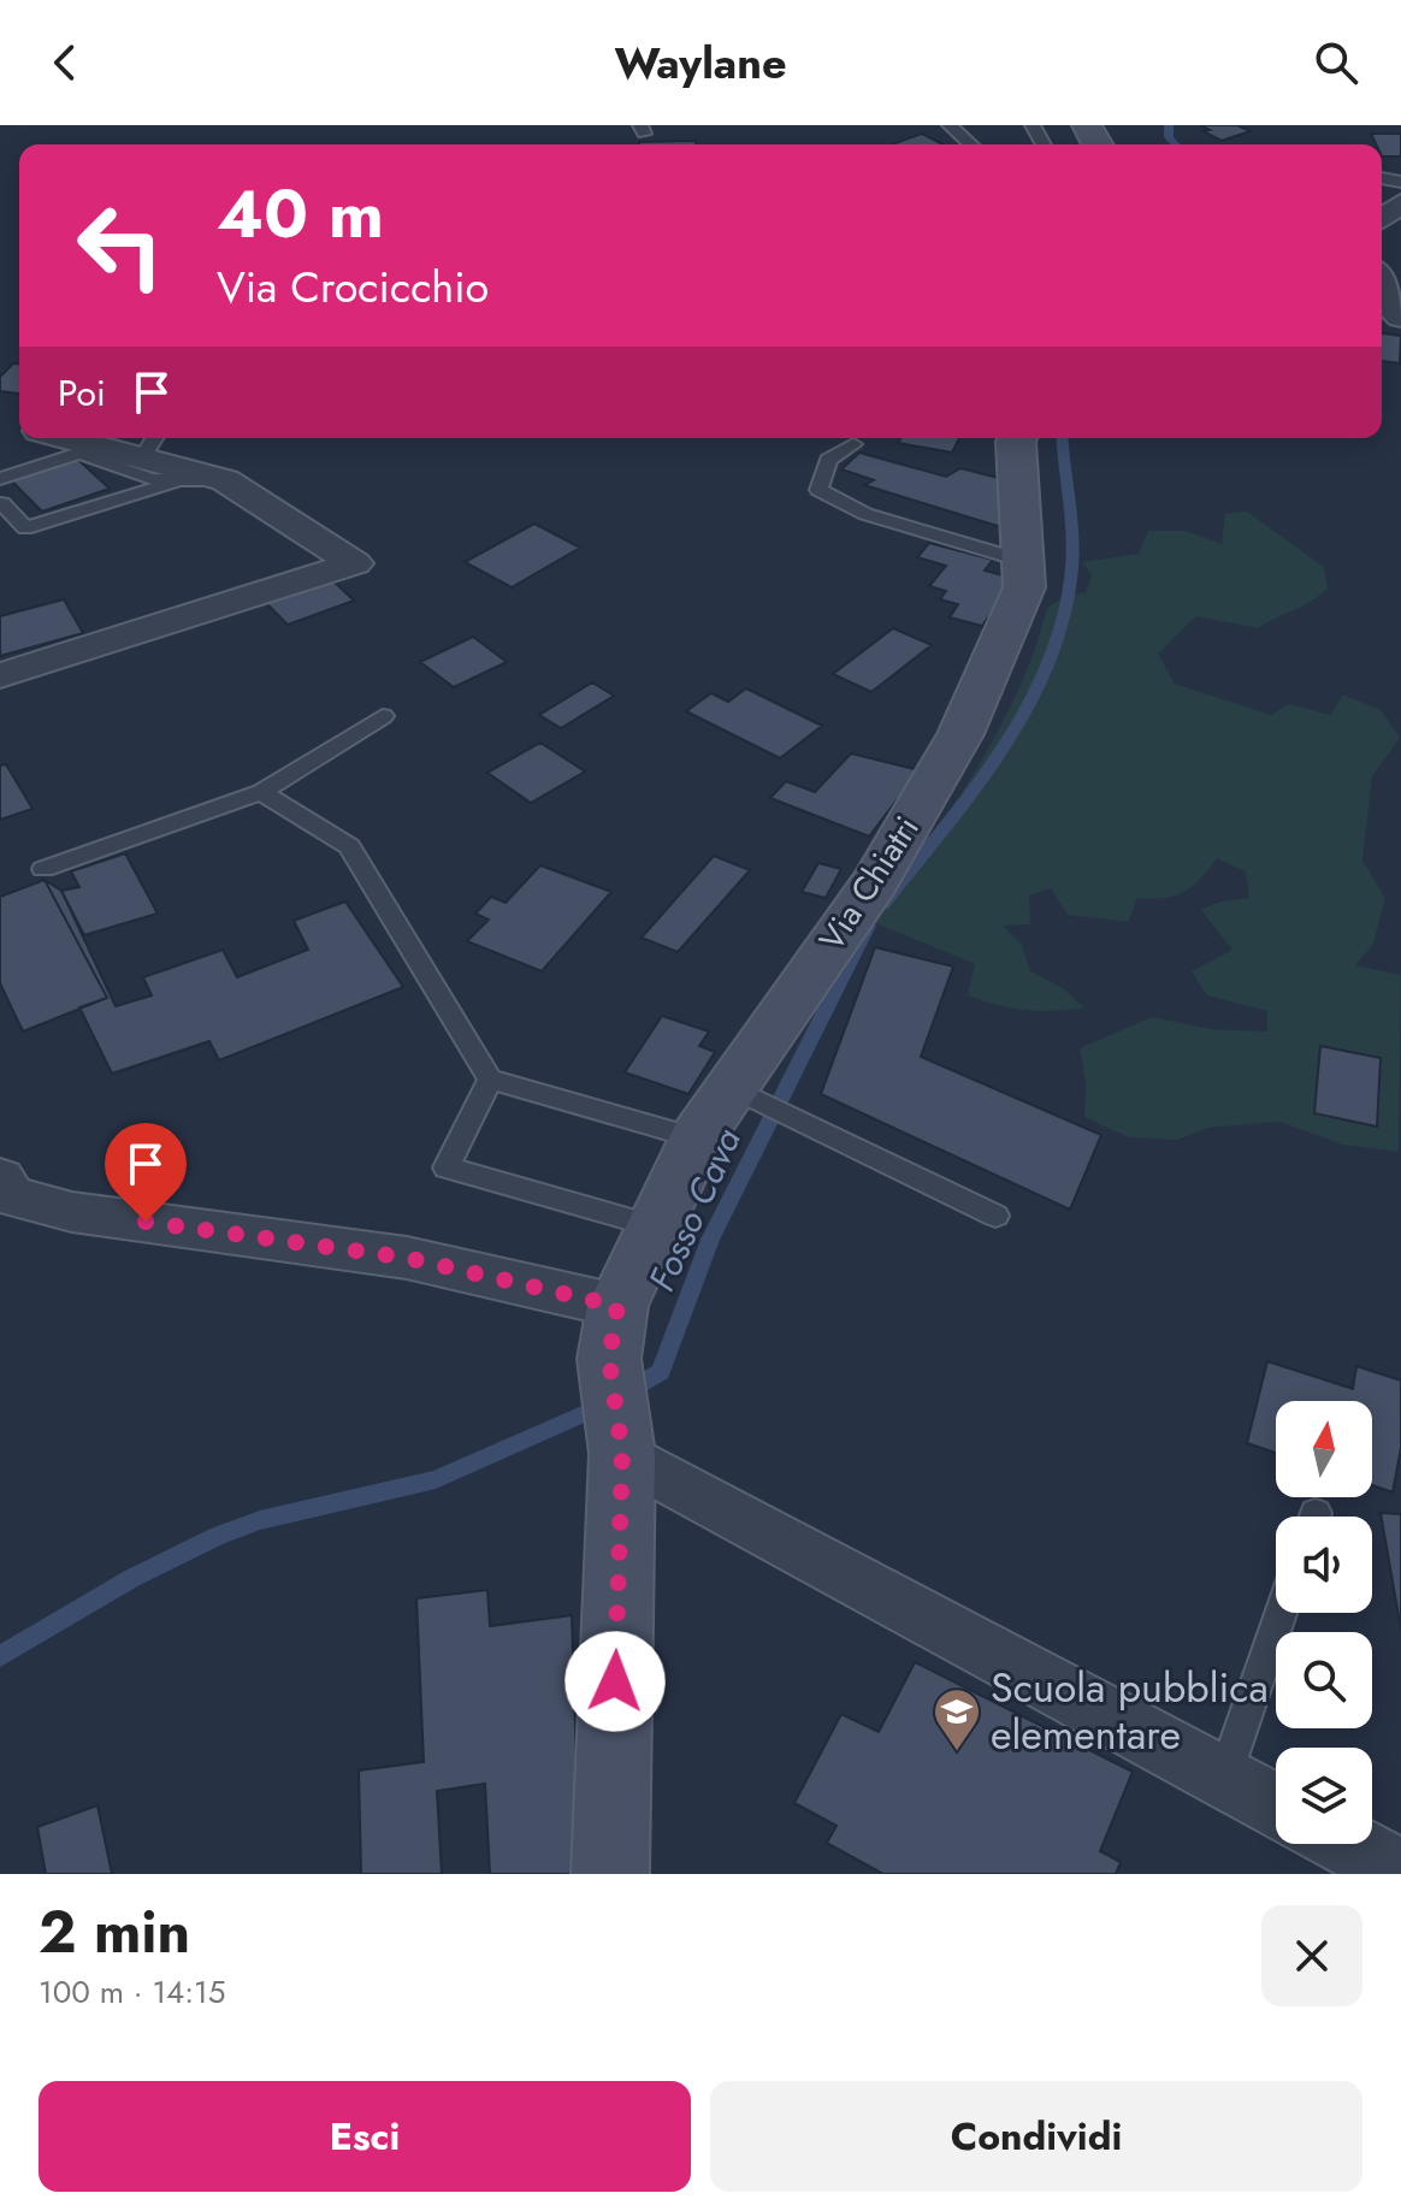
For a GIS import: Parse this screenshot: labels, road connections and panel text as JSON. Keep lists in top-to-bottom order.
{
  "streets": {
    "street": ["Via Chiatri"]
  },
  "water": ["Fosso Cava"],
  "places": {
    "school or university": ["Scuola pubblica elementare"]
  },
  "north": "top",
  "page": {
    "header": "Waylane",
    "turn": ["40 m", "Via Crocicchio"],
    "then": "Poi",
    "heading": ["2 min", "100 m · 14:15"],
    "buttons": ["Esci", "Condividi"]
  }
}
